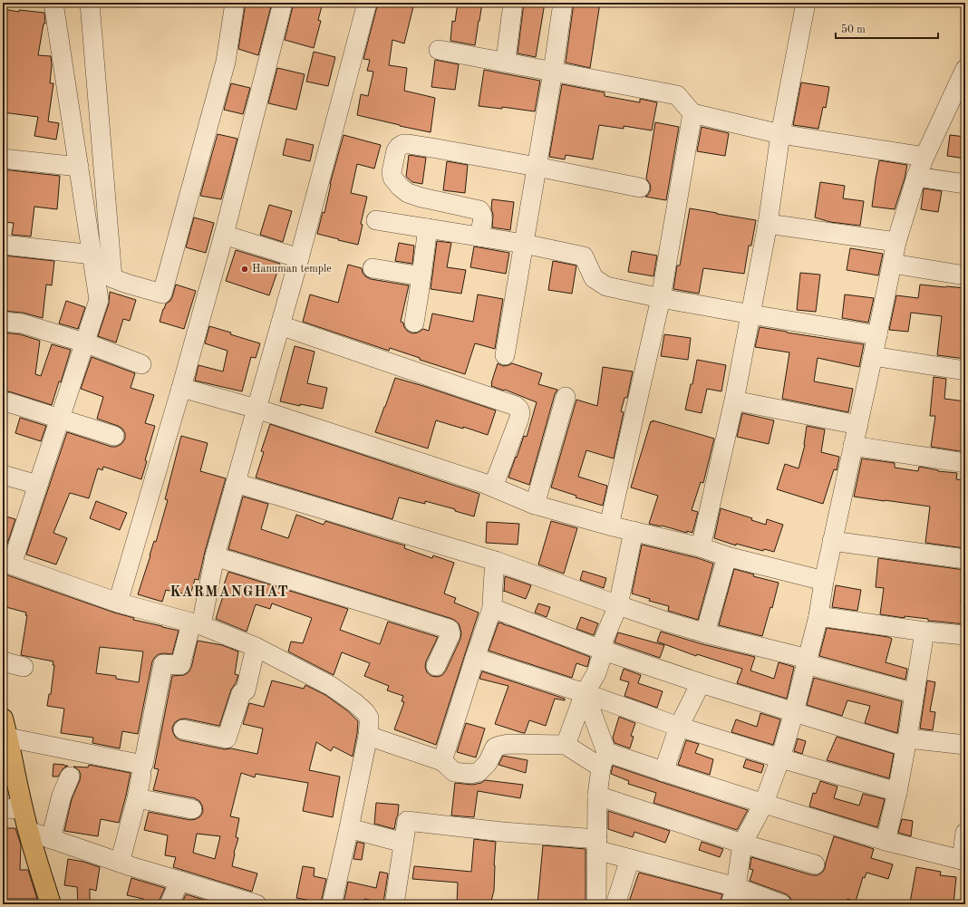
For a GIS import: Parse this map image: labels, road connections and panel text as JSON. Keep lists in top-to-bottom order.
{
  "districts": ["KARMANGHAT"],
  "places": ["Hanuman temple"],
  "scale_bar": "50 m"
}
